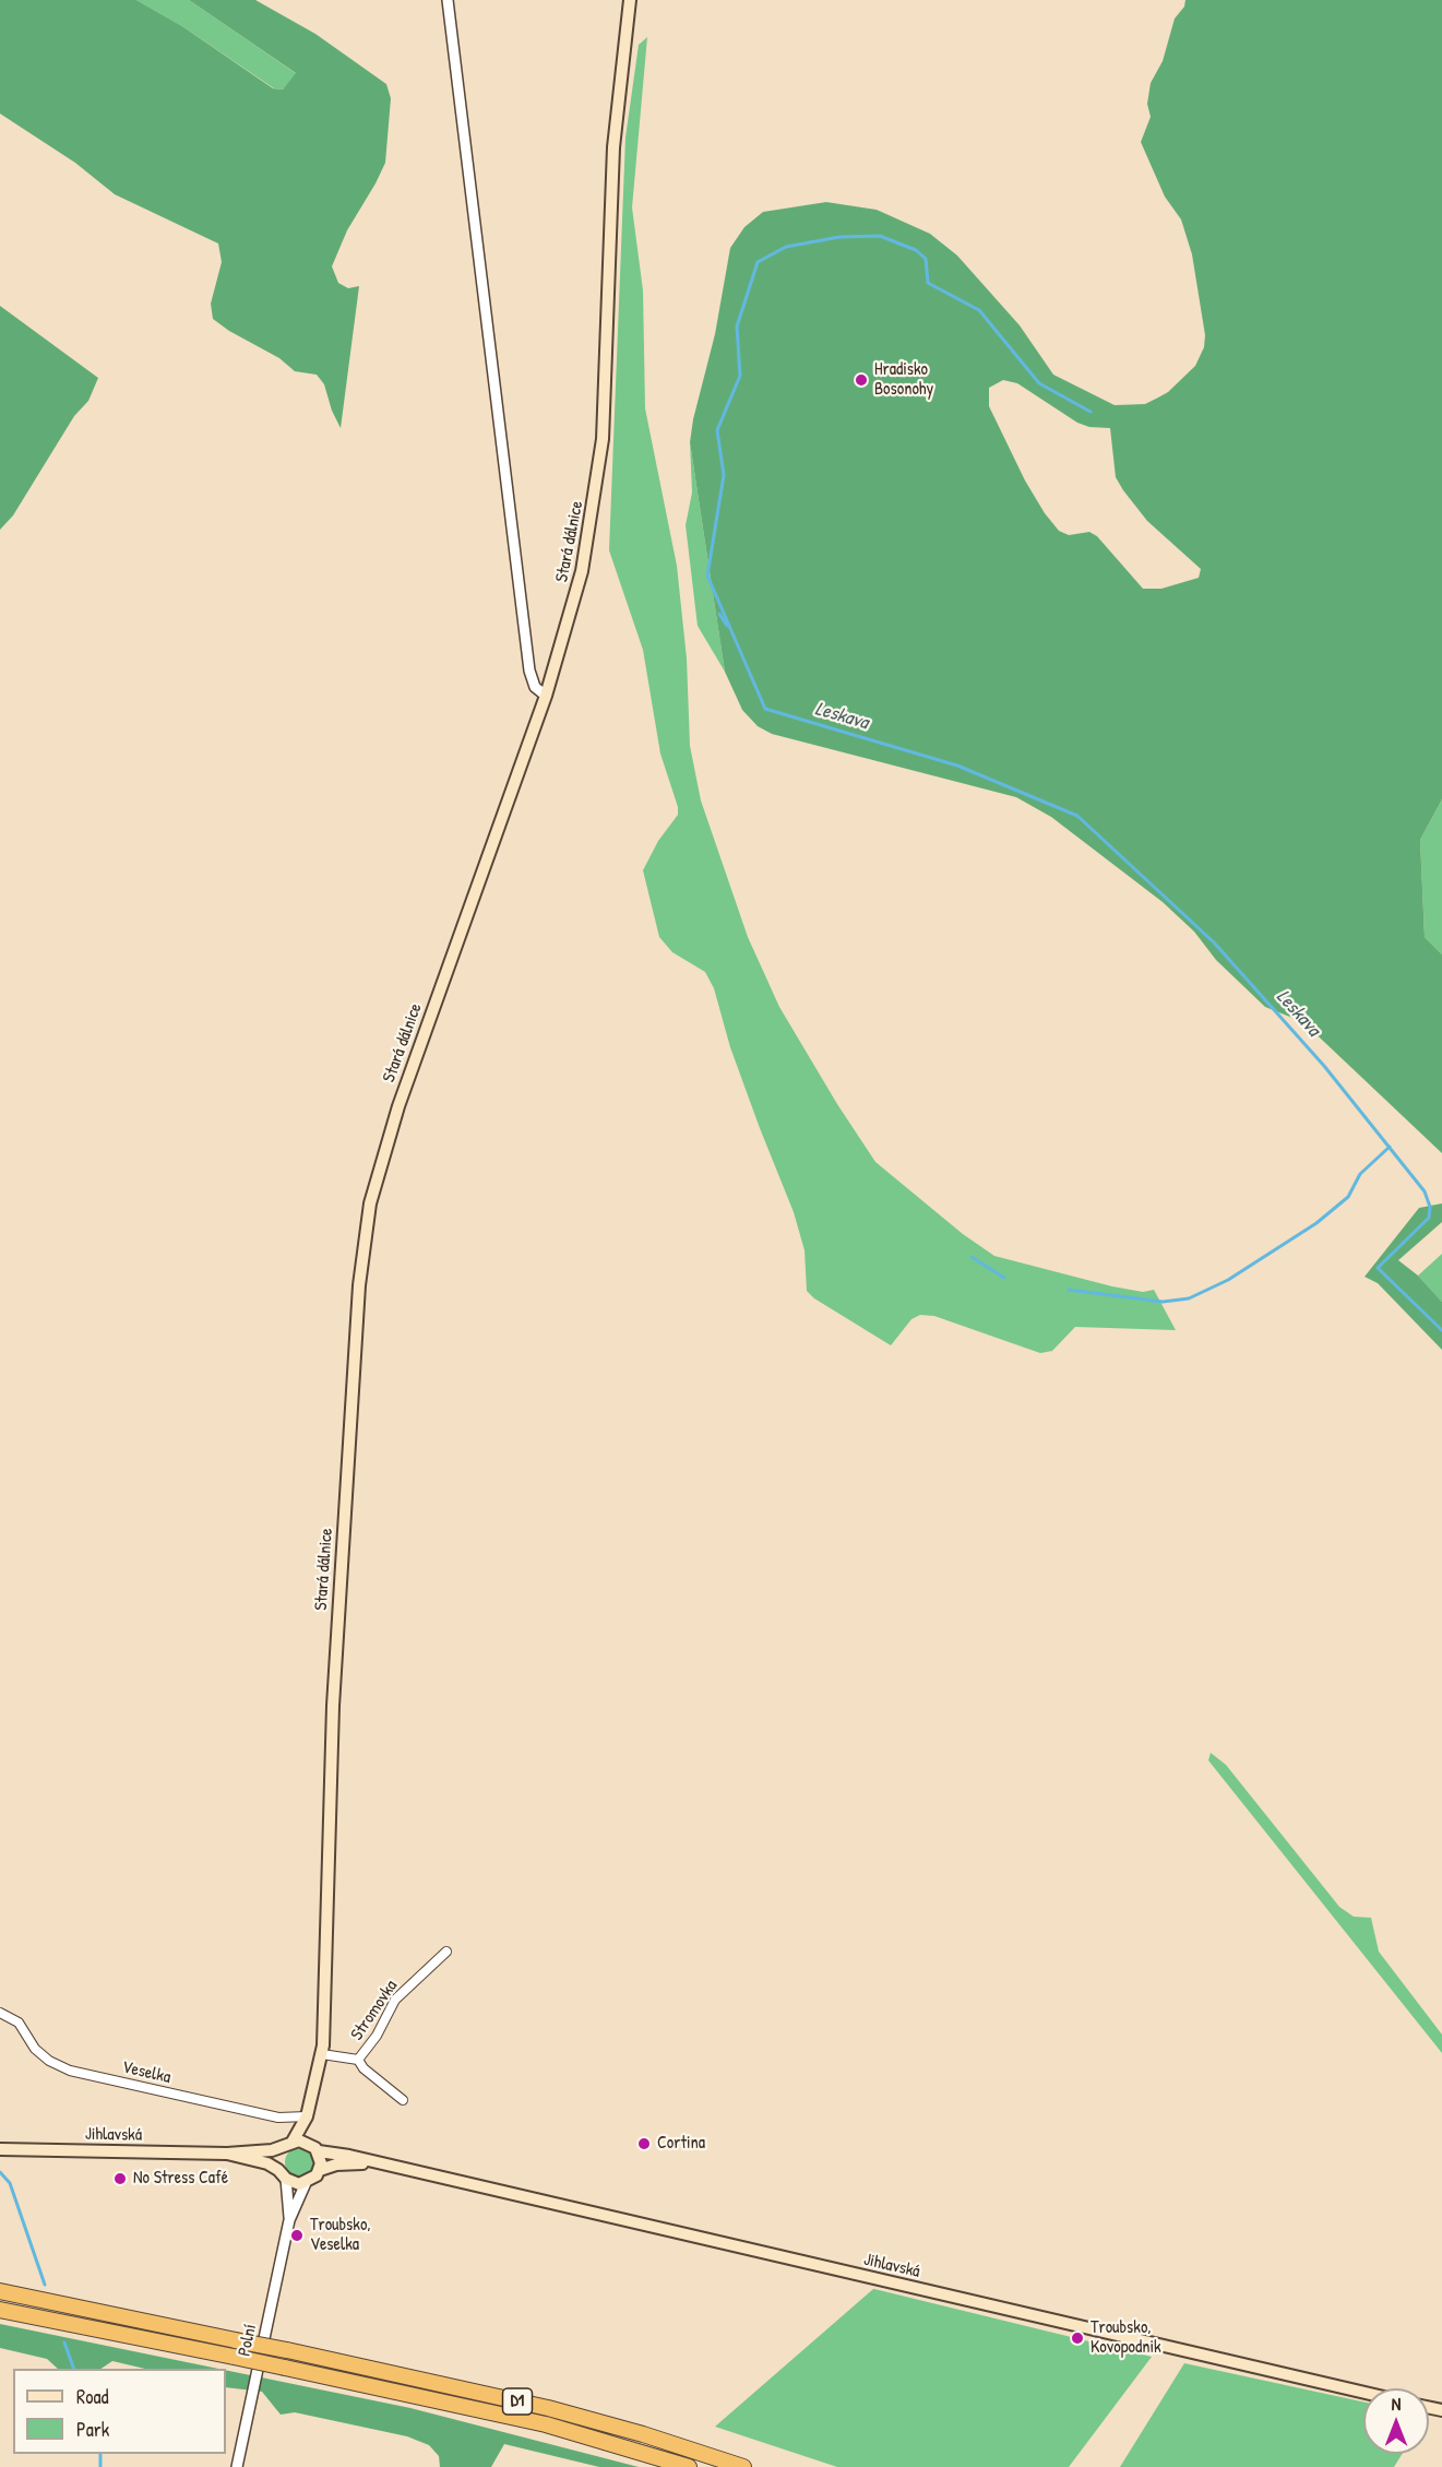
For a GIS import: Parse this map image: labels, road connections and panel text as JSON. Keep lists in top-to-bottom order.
{
  "streets": {
    "highway": ["D1"],
    "main road": ["Stará dálnice", "Jihlavská"],
    "street": ["Stromovka", "Veselka", "Polní"]
  },
  "crossings": [
    ["Stará dálnice", "Stromovka"],
    ["Stará dálnice", "Veselka"],
    ["Stará dálnice", "Jihlavská"],
    ["Stará dálnice", "Polní"],
    ["Jihlavská", "Polní"]
  ],
  "water": ["Leskava"],
  "places": [
    "Hradisko Bosonohy",
    "Cortina",
    "No Stress Café",
    "Troubsko, Veselka",
    "Troubsko, Kovopodnik"
  ],
  "legend": ["Road", "Park"],
  "north": "top"
}
